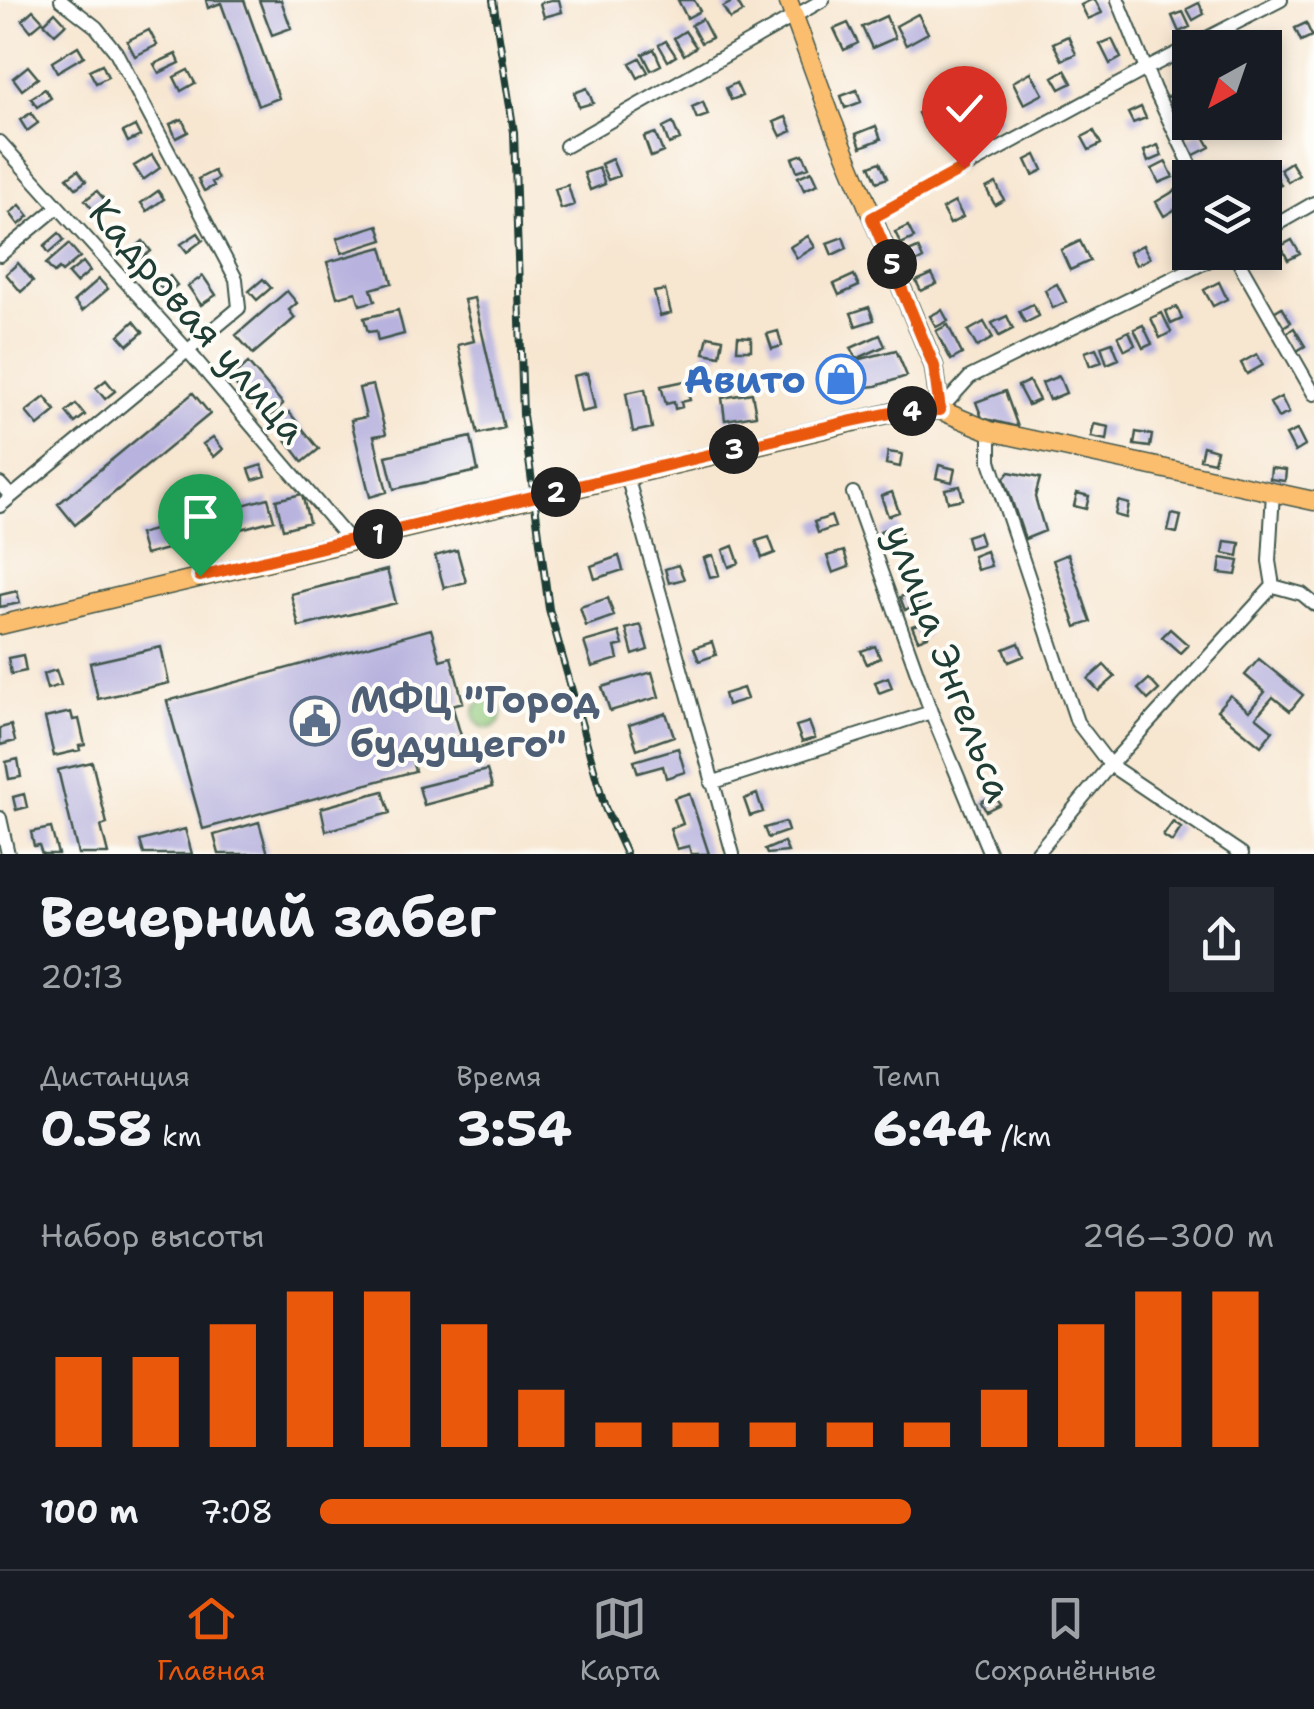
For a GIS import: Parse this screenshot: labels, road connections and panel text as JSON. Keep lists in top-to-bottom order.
{
  "streets": {
    "street": ["Кадровая улица", "улица Энгельса"]
  },
  "places": {
    "shop": ["Авито"],
    "public building": ["МФЦ \"Город будущего\""]
  },
  "north": "bottom left",
  "page": {
    "pins": [
      "5",
      "4",
      "3",
      "2",
      "1"
    ],
    "heading": ["Вечерний забег", "20:13"],
    "stats": [
      ["Дистанция", "0.58 km"],
      ["Время", "3:54"],
      ["Темп", "6:44 /km"]
    ],
    "chart": ["Набор высоты", "296–300 m"],
    "list": [
      {
        "name": "100 m",
        "note": "7:08"
      }
    ],
    "tabs": ["Главная", "Карта", "Сохранённые"]
  }
}
